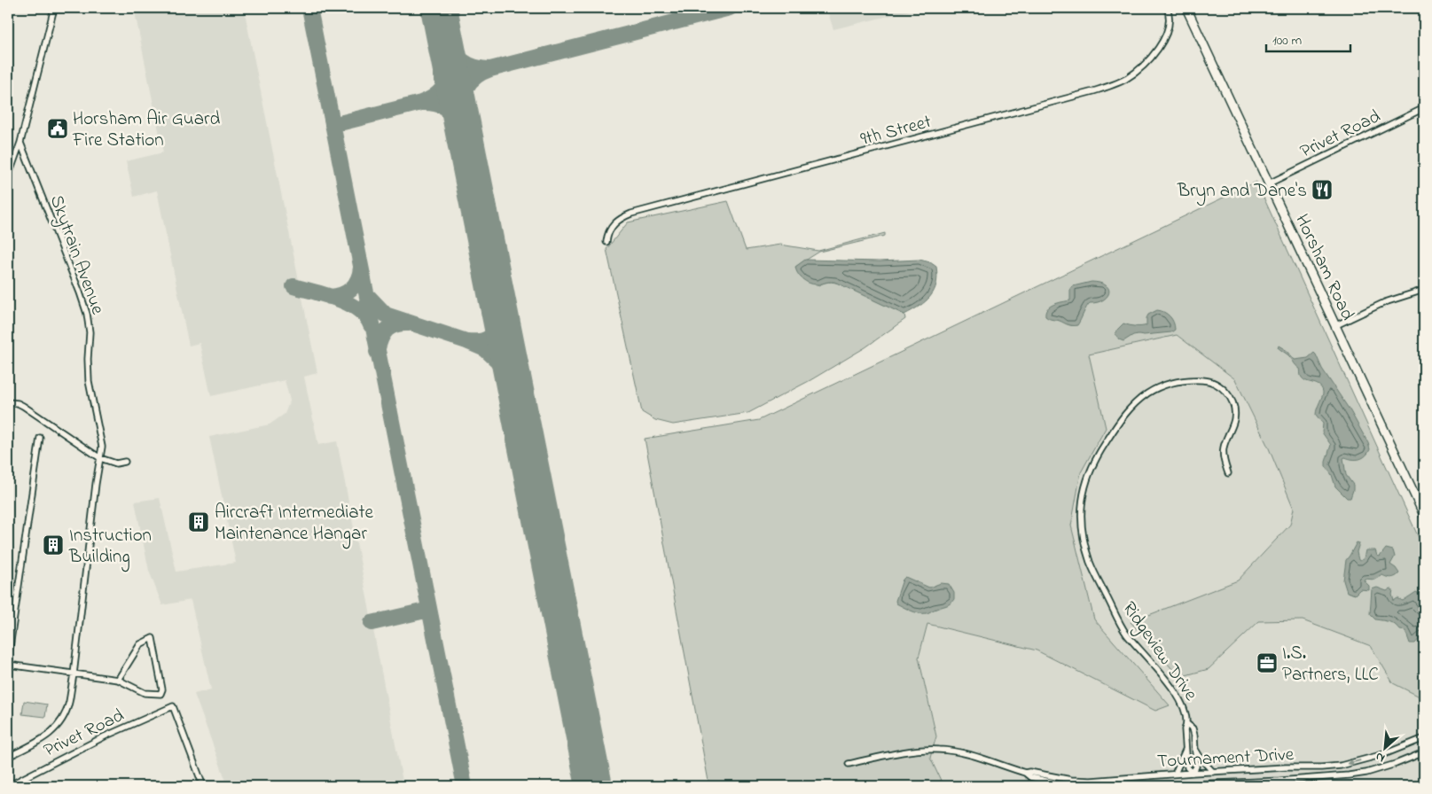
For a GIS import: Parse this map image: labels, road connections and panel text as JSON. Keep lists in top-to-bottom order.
{
  "streets": {
    "main road": ["Horsham Road"],
    "street": [
      "9th Street",
      "Privet Road",
      "Skytrain Avenue",
      "Ridgeview Drive",
      "Tournament Drive"
    ]
  },
  "crossings": [
    ["Privet Road", "Horsham Road"],
    ["Ridgeview Drive", "Tournament Drive"]
  ],
  "places": {
    "public building": ["Horsham Air Guard Fire Station"],
    "restaurant": ["Bryn and Dane's"],
    "building": ["Aircraft Intermediate Maintenance Hangar", "Instruction Building"],
    "office": ["I.S. Partners, LLC"]
  },
  "scale_bar": "100 m",
  "north": "bottom left"
}
